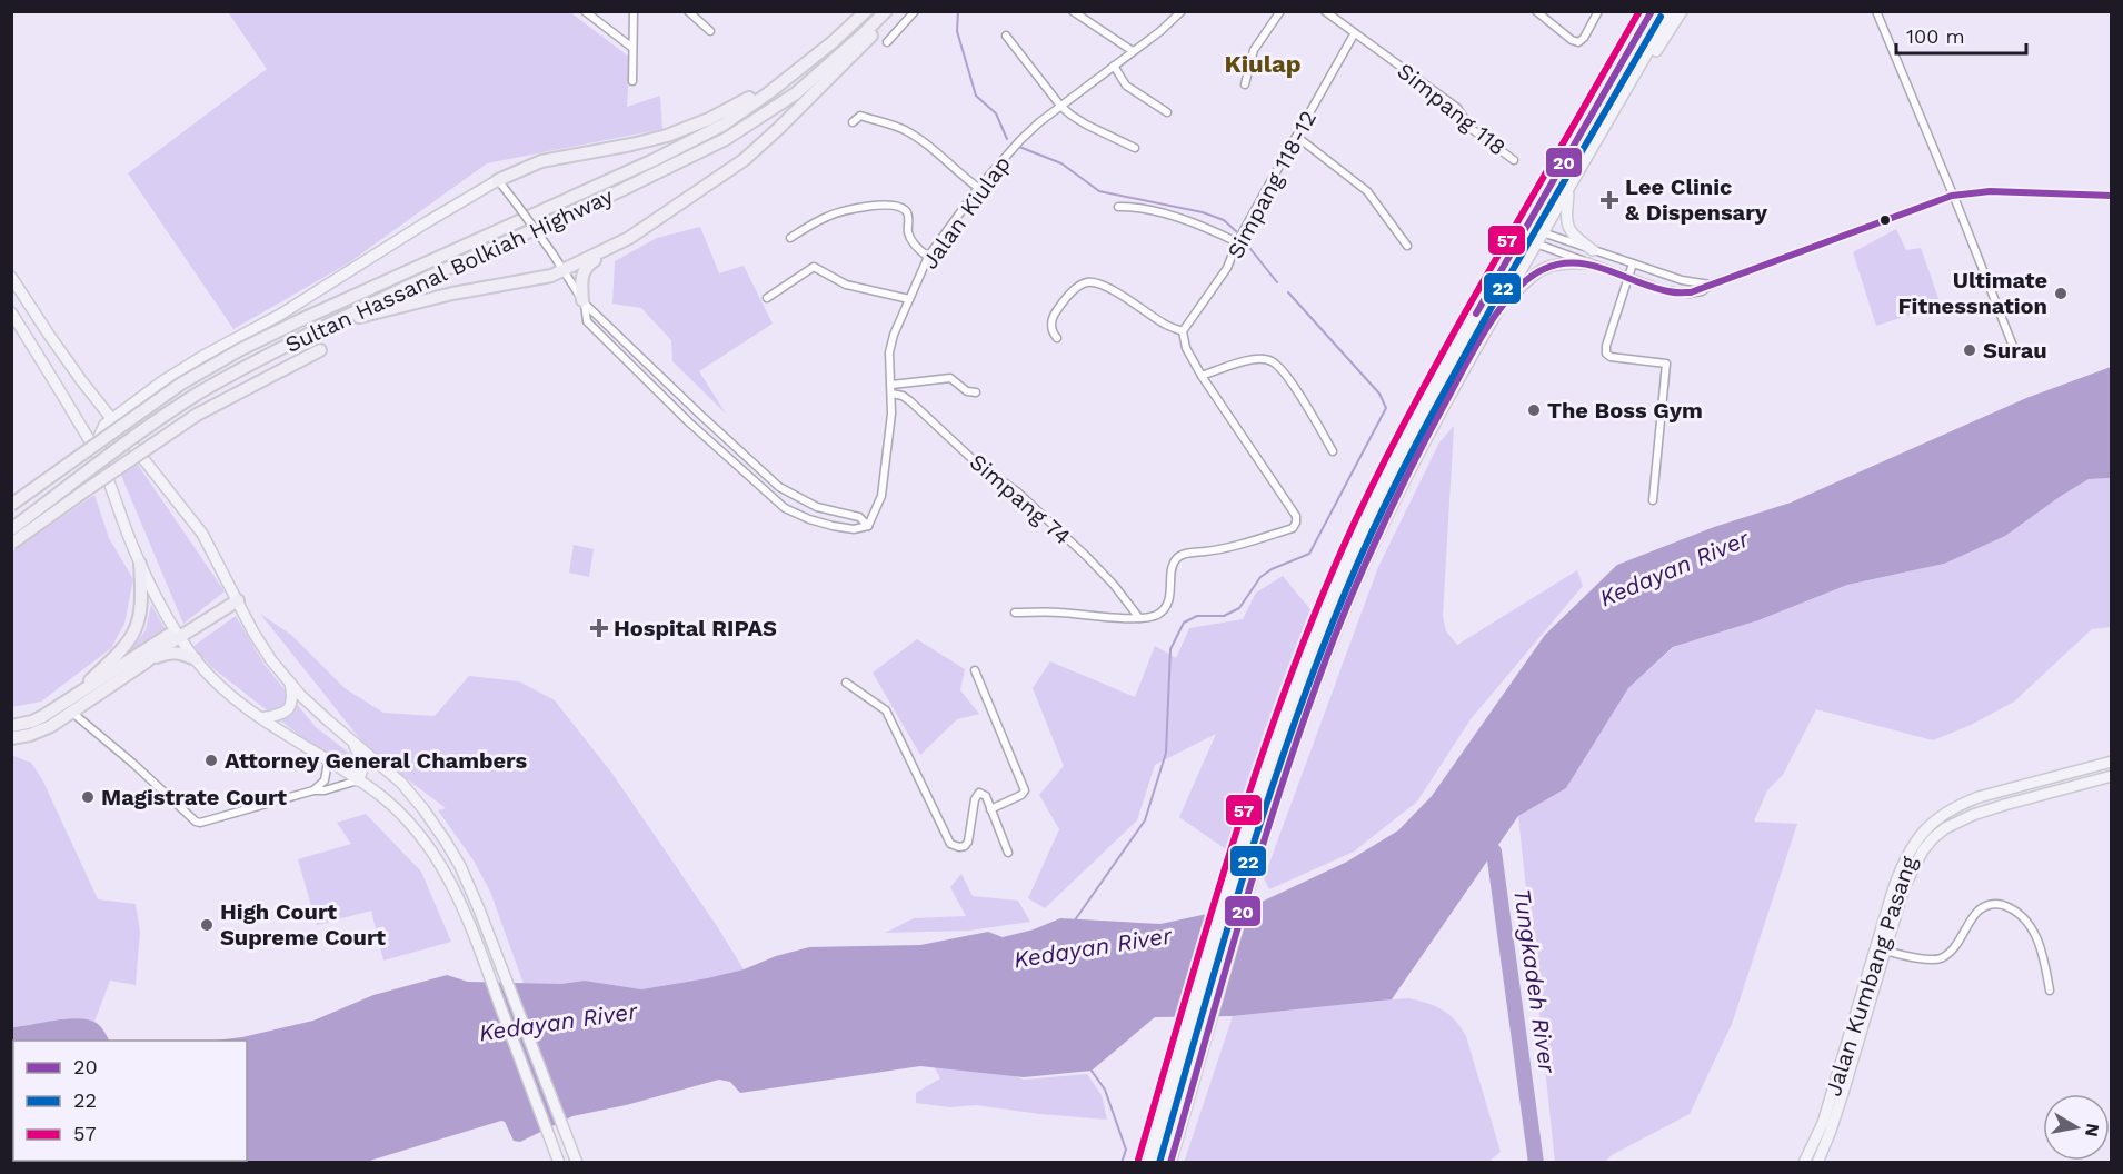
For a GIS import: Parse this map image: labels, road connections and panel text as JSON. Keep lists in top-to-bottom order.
{
  "streets": {
    "highway": ["Sultan Hassanal Bolkiah Highway"],
    "main road": ["Jalan Kumbang Pasang"],
    "street": [
      "Simpang 118",
      "Simpang 118-12",
      "Jalan Kiulap",
      "Simpang 74"
    ]
  },
  "crossings": [
    ["Simpang 118", "Simpang 118-12"],
    ["Jalan Kiulap", "Simpang 74"]
  ],
  "districts": ["Kiulap"],
  "water": ["Kedayan River", "Tungkadeh River"],
  "places": {
    "health": ["Lee Clinic & Dispensary", "Hospital RIPAS"],
    "other": [
      "Ultimate Fitnessnation",
      "Surau",
      "The Boss Gym",
      "Attorney General Chambers",
      "Magistrate Court",
      "High Court Supreme Court"
    ]
  },
  "lines": ["transit line 20", "transit line 57", "transit line 22"],
  "legend": ["20", "22", "57"],
  "scale_bar": "100 m",
  "north": "right"
}
